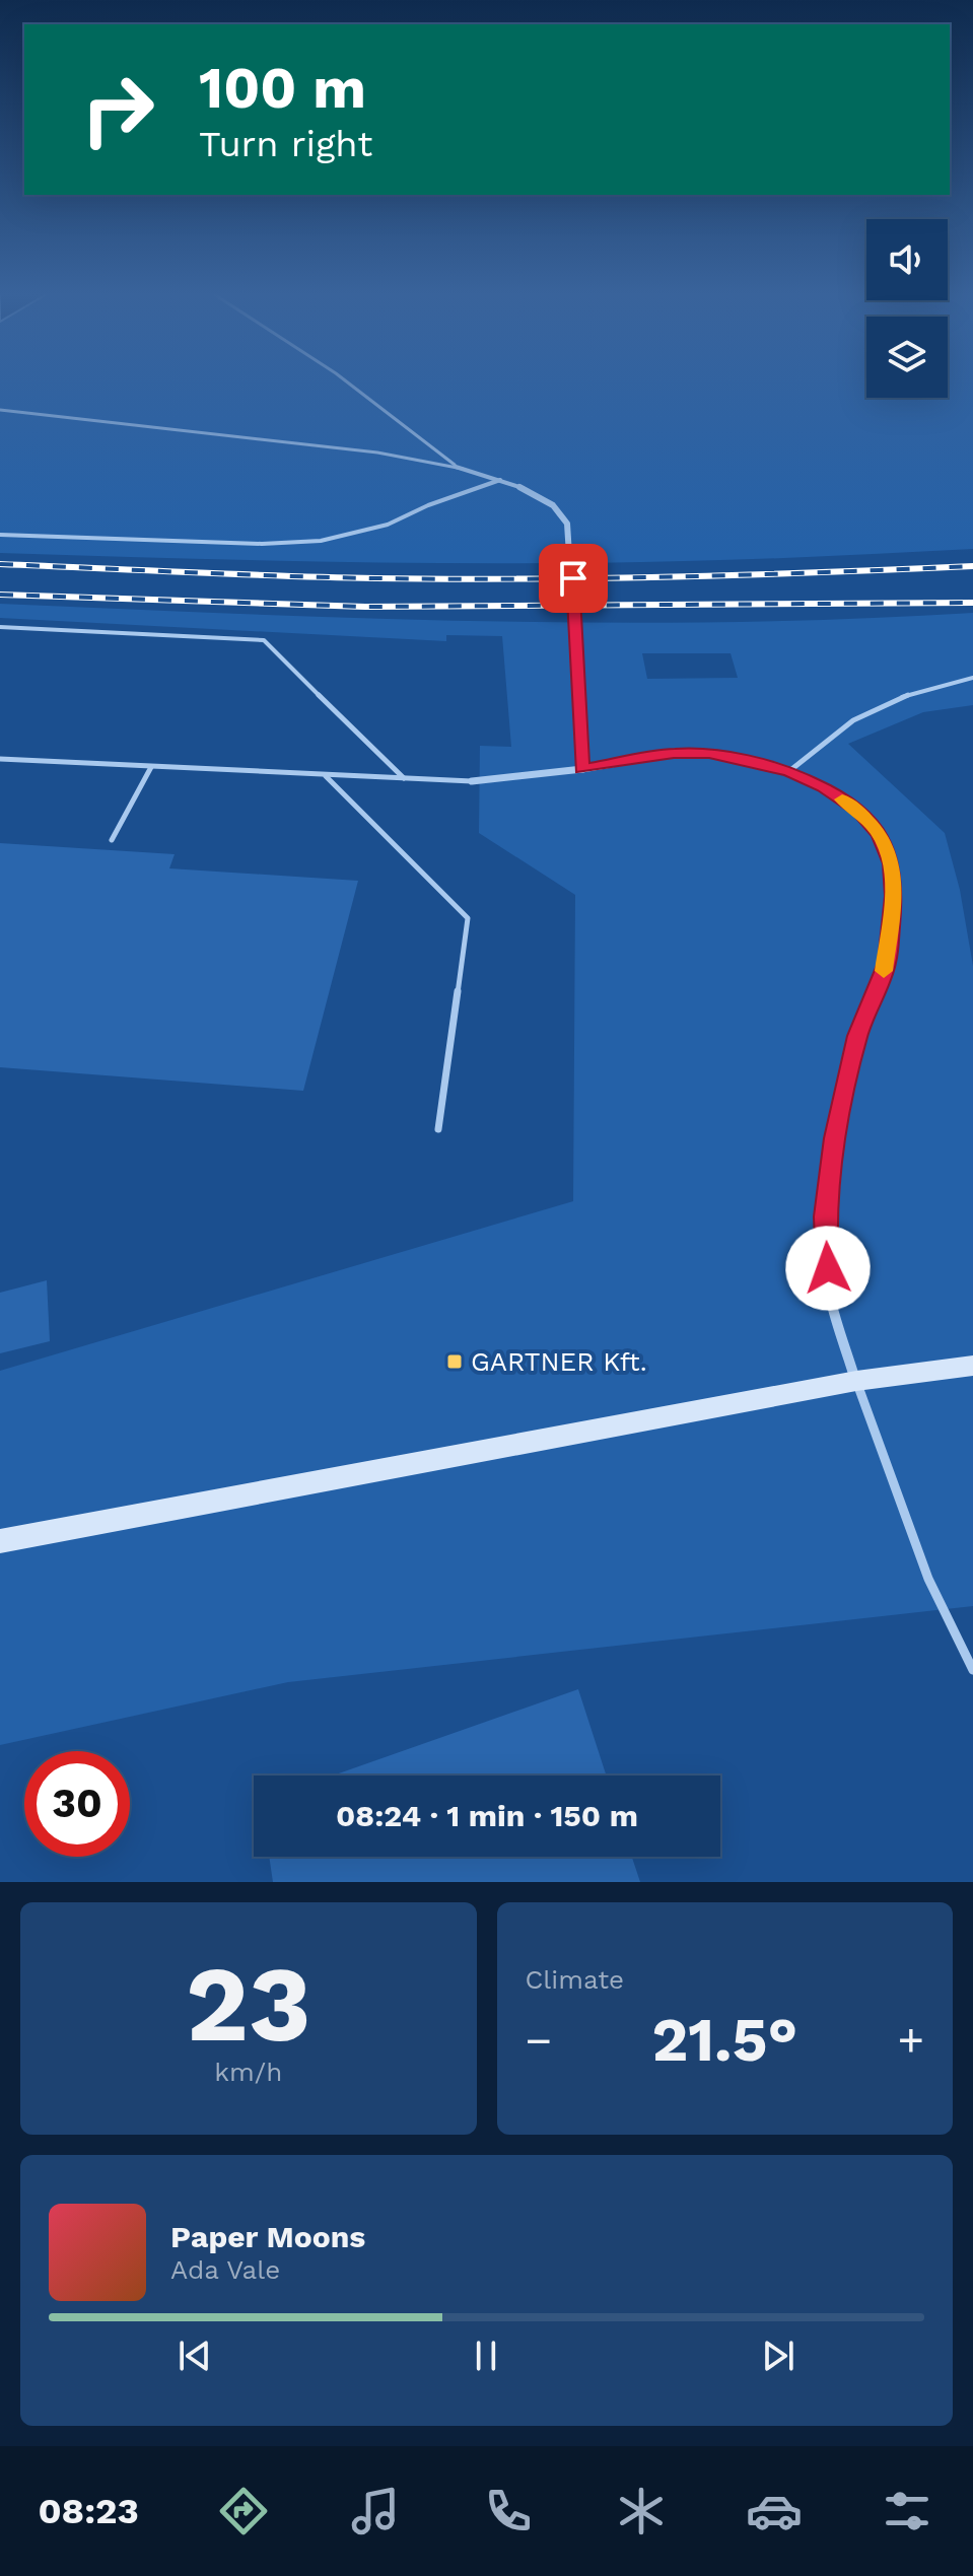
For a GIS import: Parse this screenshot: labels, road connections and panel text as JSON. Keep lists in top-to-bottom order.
{
  "places": {
    "transit": ["GARTNER Kft."]
  },
  "page": {
    "turn": ["100 m", "Turn right"],
    "limit": "30",
    "trip": "08:24 · 1 min · 150 m",
    "tile": [
      ["23", "km/h"],
      "Climate"
    ],
    "heat": ["−", "21.5°", "+"],
    "song": ["Paper Moons", "Ada Vale"],
    "tabs": "08:23"
  }
}
